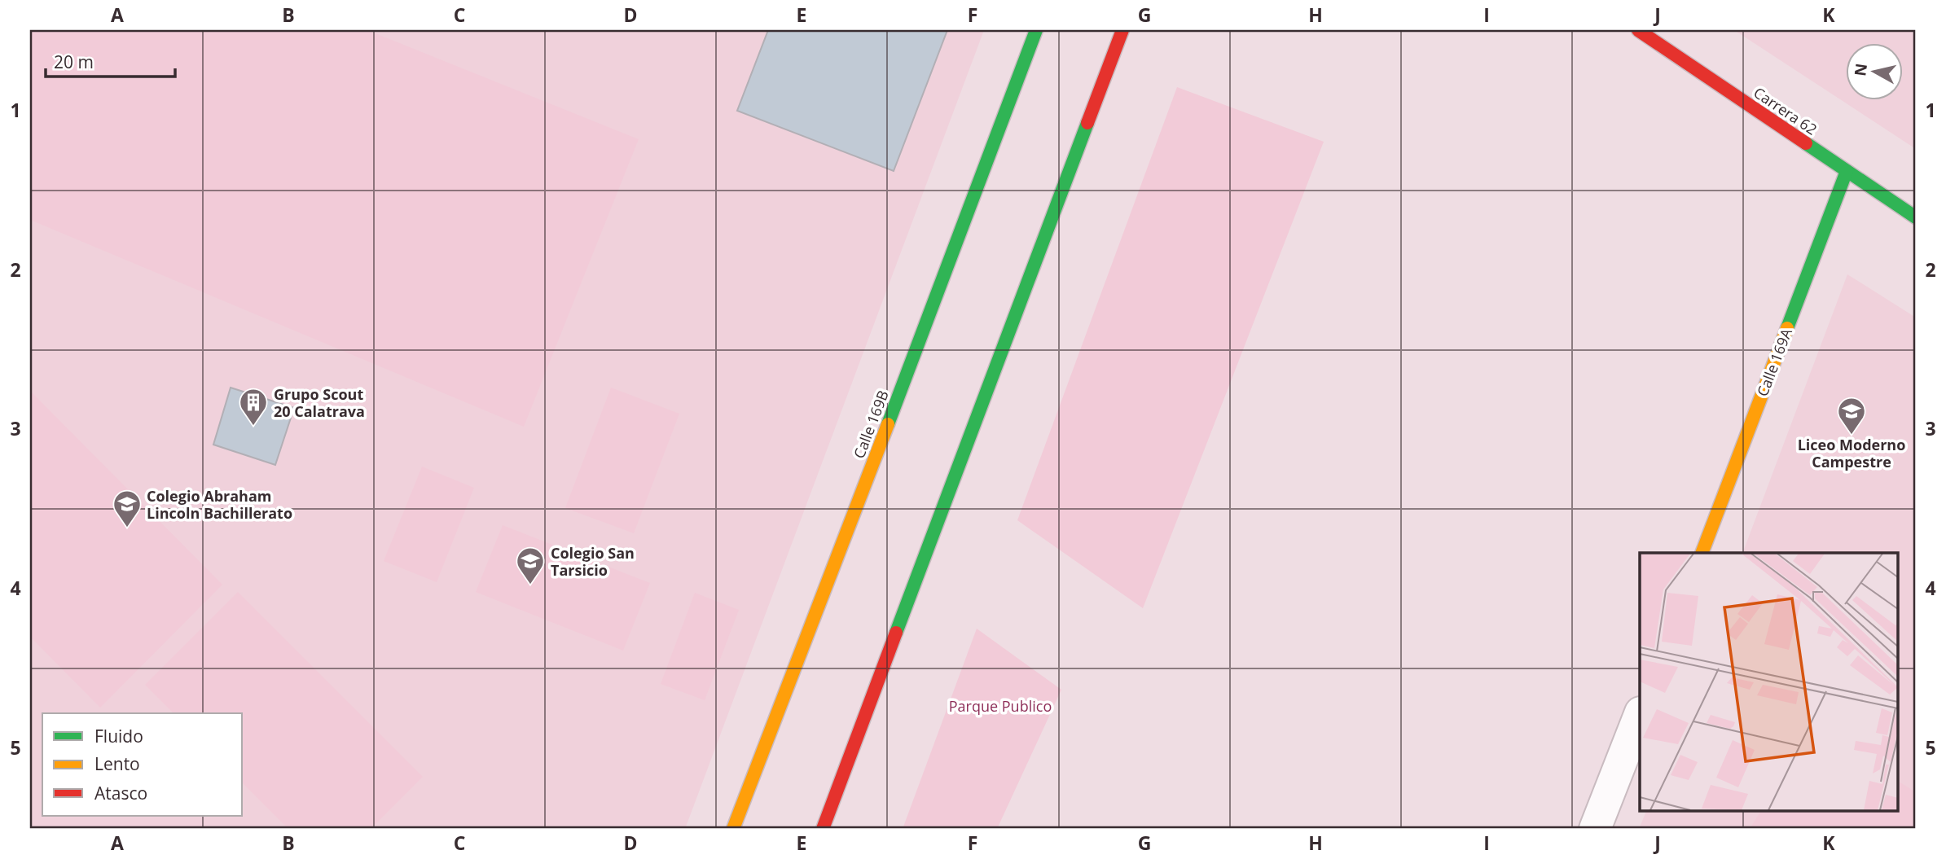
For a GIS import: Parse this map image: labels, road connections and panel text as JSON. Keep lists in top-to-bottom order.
{
  "streets": {
    "main road": ["Carrera 62", "Calle 169A", "Calle 169B"]
  },
  "crossings": [
    ["Carrera 62", "Calle 169A"]
  ],
  "parks": ["Parque Publico"],
  "places": {
    "building": ["Grupo Scout 20 Calatrava"],
    "school or university": ["Liceo Moderno Campestre", "Colegio Abraham Lincoln Bachillerato", "Colegio San Tarsicio"]
  },
  "legend": ["Fluido", "Lento", "Atasco"],
  "scale_bar": "20 m",
  "north": "left",
  "grid": {
    "columns": [
      "A",
      "B",
      "C",
      "D",
      "E",
      "F",
      "G",
      "H",
      "I",
      "J",
      "K"
    ],
    "rows": [
      "1",
      "2",
      "3",
      "4",
      "5"
    ]
  }
}
